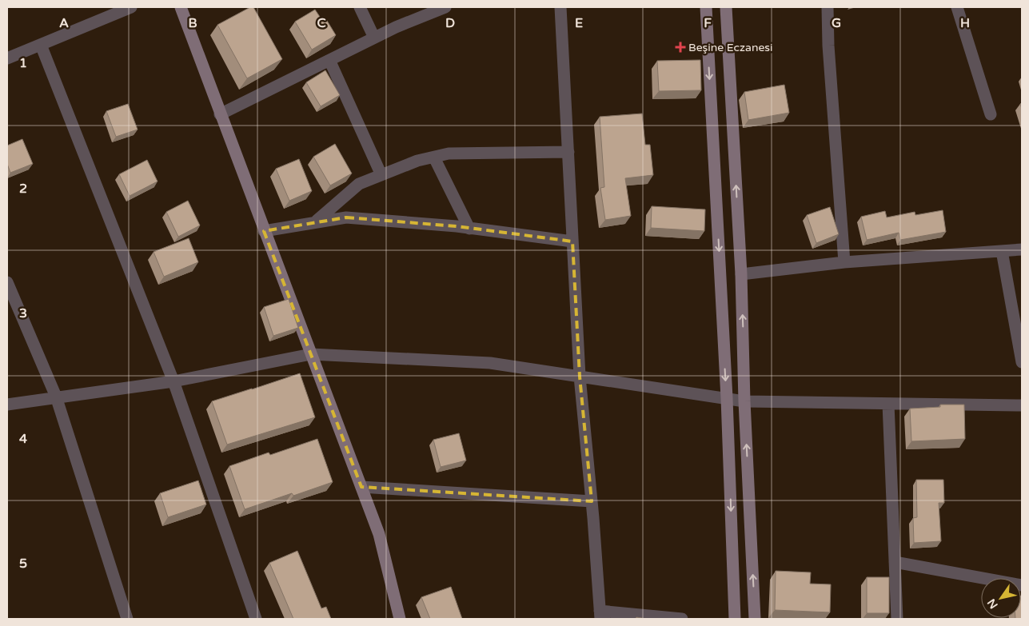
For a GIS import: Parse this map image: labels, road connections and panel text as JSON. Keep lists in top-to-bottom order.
{
  "places": {
    "health": ["Beşine Eczanesi"]
  },
  "north": "bottom left",
  "grid": {
    "columns": [
      "A",
      "B",
      "C",
      "D",
      "E",
      "F",
      "G",
      "H"
    ],
    "rows": [
      "1",
      "2",
      "3",
      "4",
      "5"
    ]
  }
}
